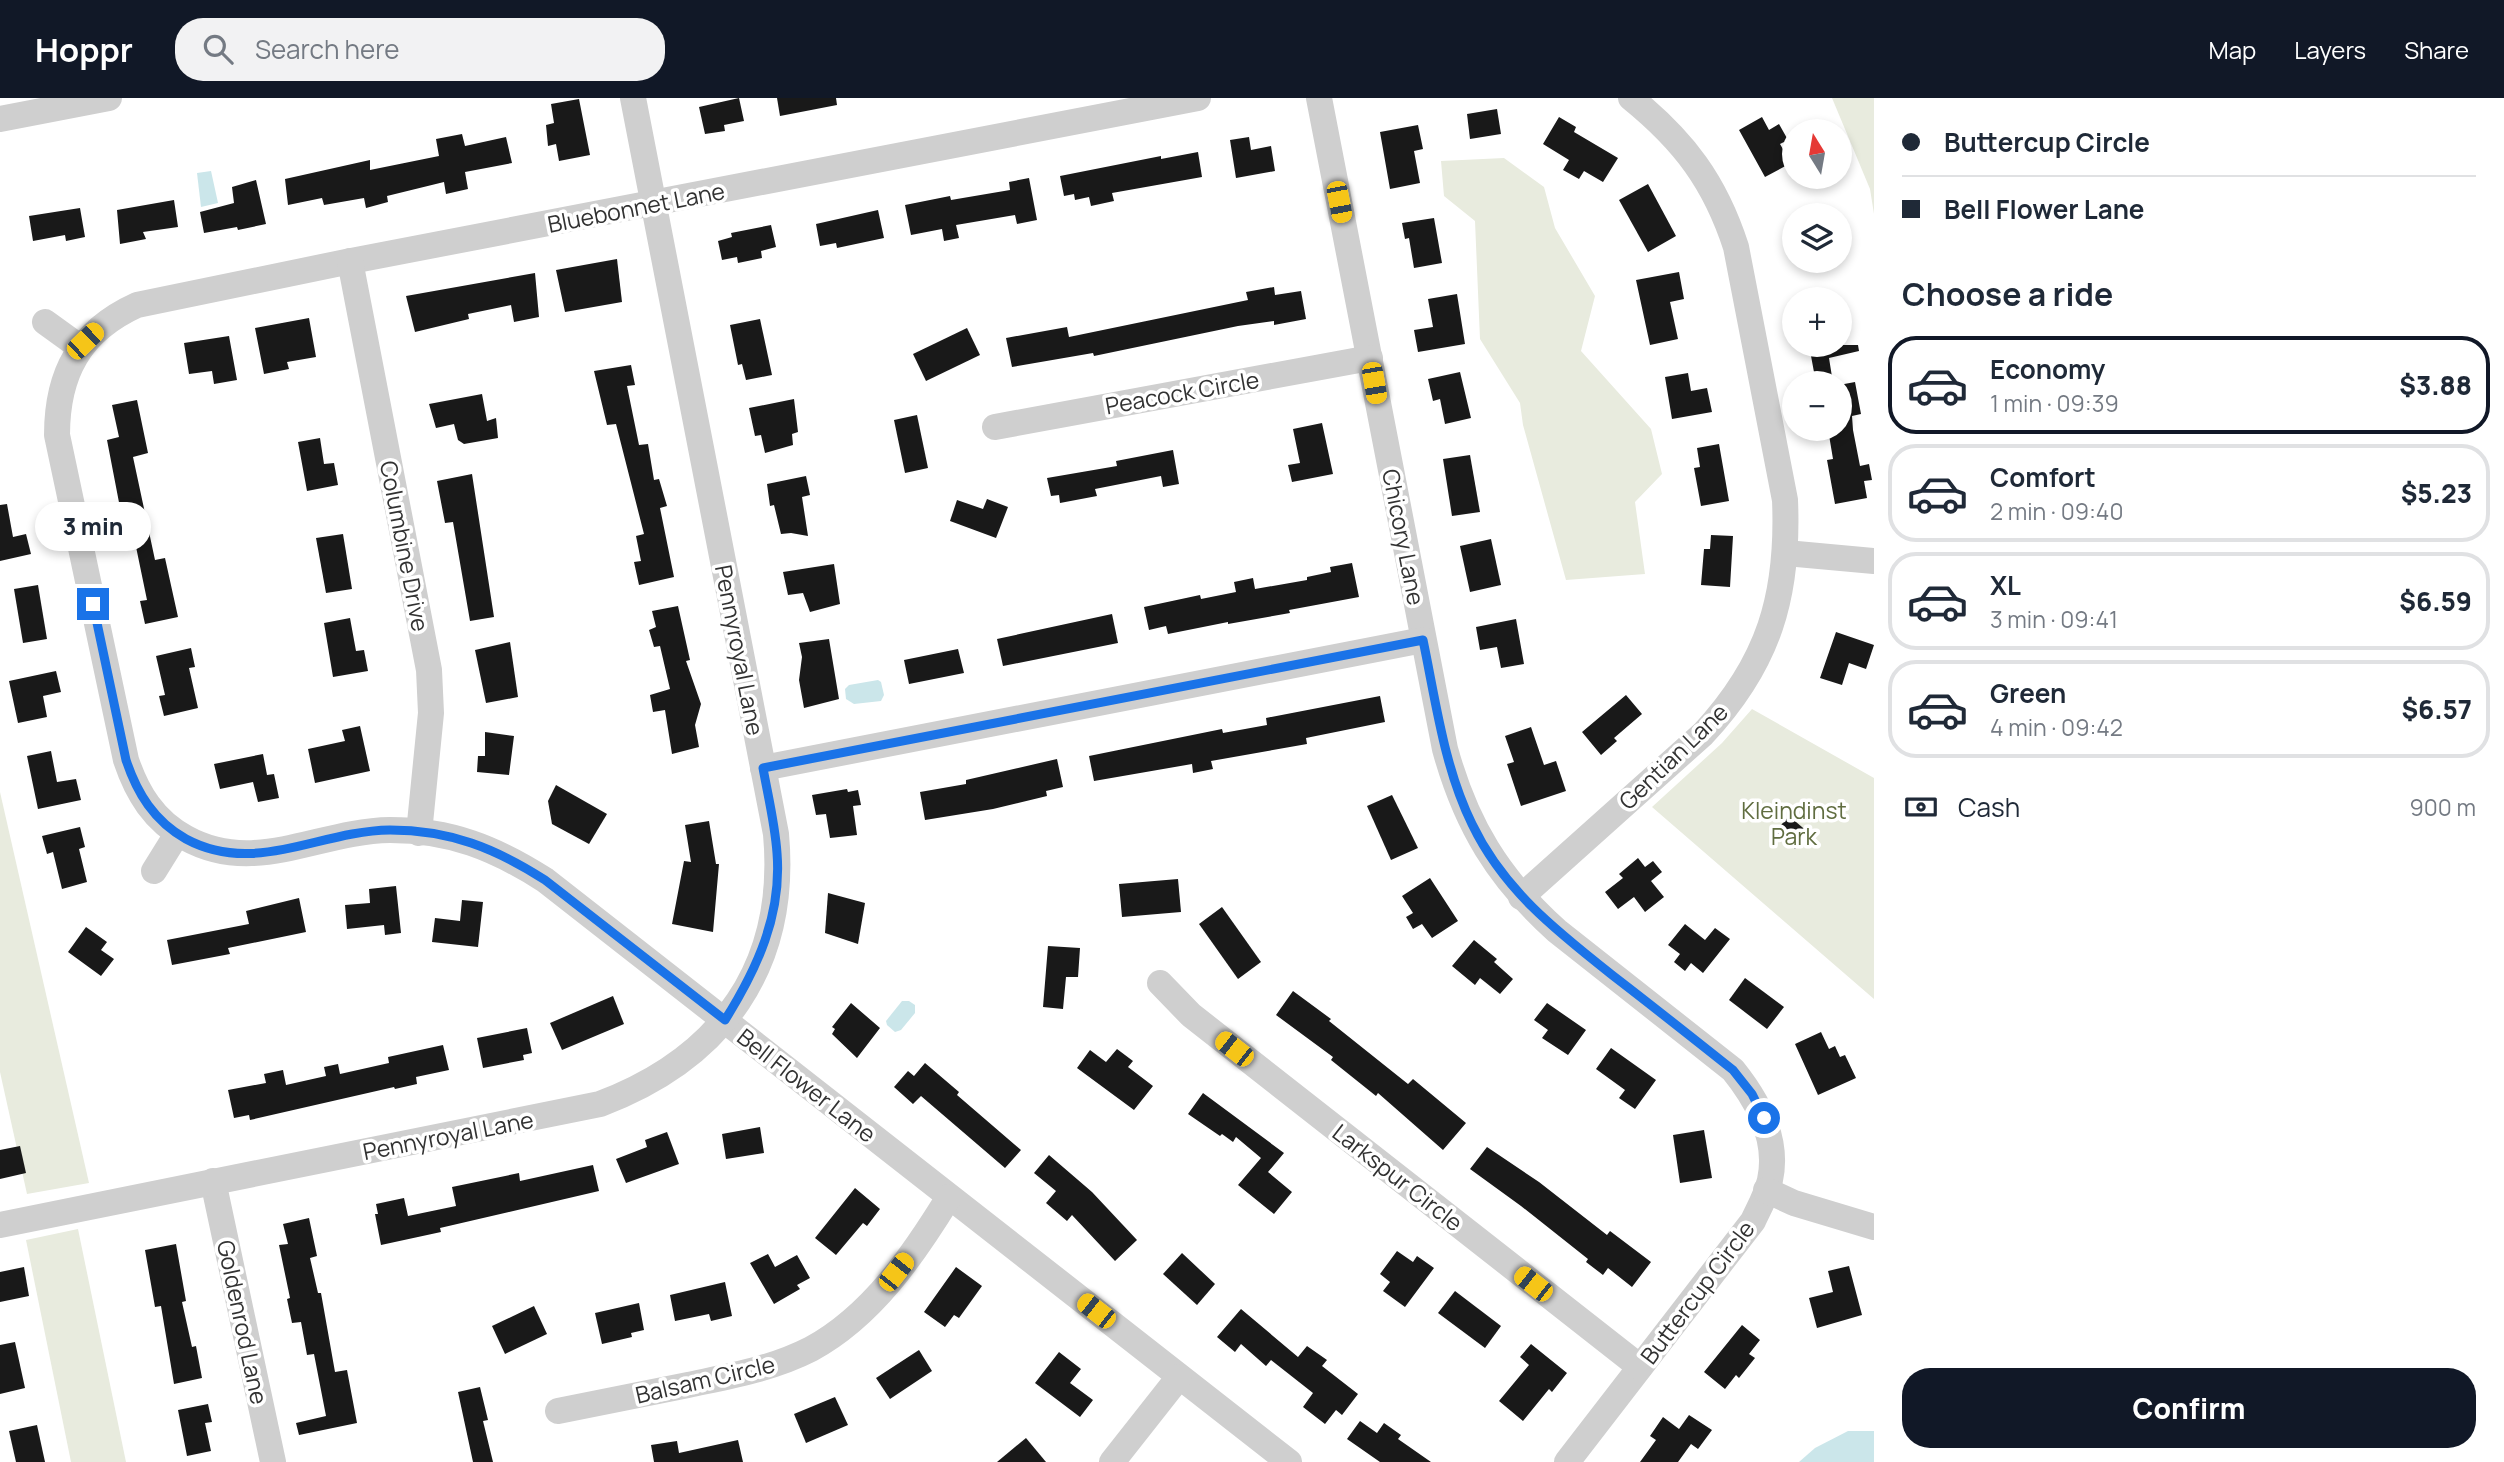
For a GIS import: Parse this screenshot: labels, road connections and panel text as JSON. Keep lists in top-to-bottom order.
{
  "streets": {
    "street": [
      "Bluebonnet Lane",
      "Peacock Circle",
      "Chicory Lane",
      "Columbine Drive",
      "Pennyroyal Lane",
      "Gentian Lane",
      "Bell Flower Lane",
      "Larkspur Circle",
      "Buttercup Circle",
      "Goldenrod Lane",
      "Balsam Circle"
    ]
  },
  "crossings": [
    ["Bluebonnet Lane", "Columbine Drive"],
    ["Bluebonnet Lane", "Pennyroyal Lane"],
    ["Bluebonnet Lane", "Bell Flower Lane"],
    ["Peacock Circle", "Chicory Lane"],
    ["Chicory Lane", "Gentian Lane"],
    ["Chicory Lane", "Buttercup Circle"],
    ["Columbine Drive", "Bell Flower Lane"],
    ["Pennyroyal Lane", "Bell Flower Lane"],
    ["Pennyroyal Lane", "Goldenrod Lane"],
    ["Bell Flower Lane", "Balsam Circle"],
    ["Larkspur Circle", "Buttercup Circle"]
  ],
  "parks": ["Kleindinst Park"],
  "north": "top",
  "page": {
    "header": "Hoppr",
    "search": "Search here",
    "nav": ["Map", "Layers", "Share"],
    "banner": ["Buttercup Circle", "Bell Flower Lane"],
    "map_buttons": ["+", "−"],
    "heading": "Choose a ride",
    "list": [
      {
        "name": "Economy",
        "note": "1 min · 09:39",
        "value": "$3.88"
      },
      {
        "name": "Comfort",
        "note": "2 min · 09:40",
        "value": "$5.23"
      },
      {
        "name": "XL",
        "note": "3 min · 09:41",
        "value": "$6.59"
      },
      {
        "name": "Green",
        "note": "4 min · 09:42",
        "value": "$6.57"
      }
    ],
    "bubble": "3 min",
    "pay": ["Cash", "900 m"],
    "buttons": "Confirm"
  }
}
